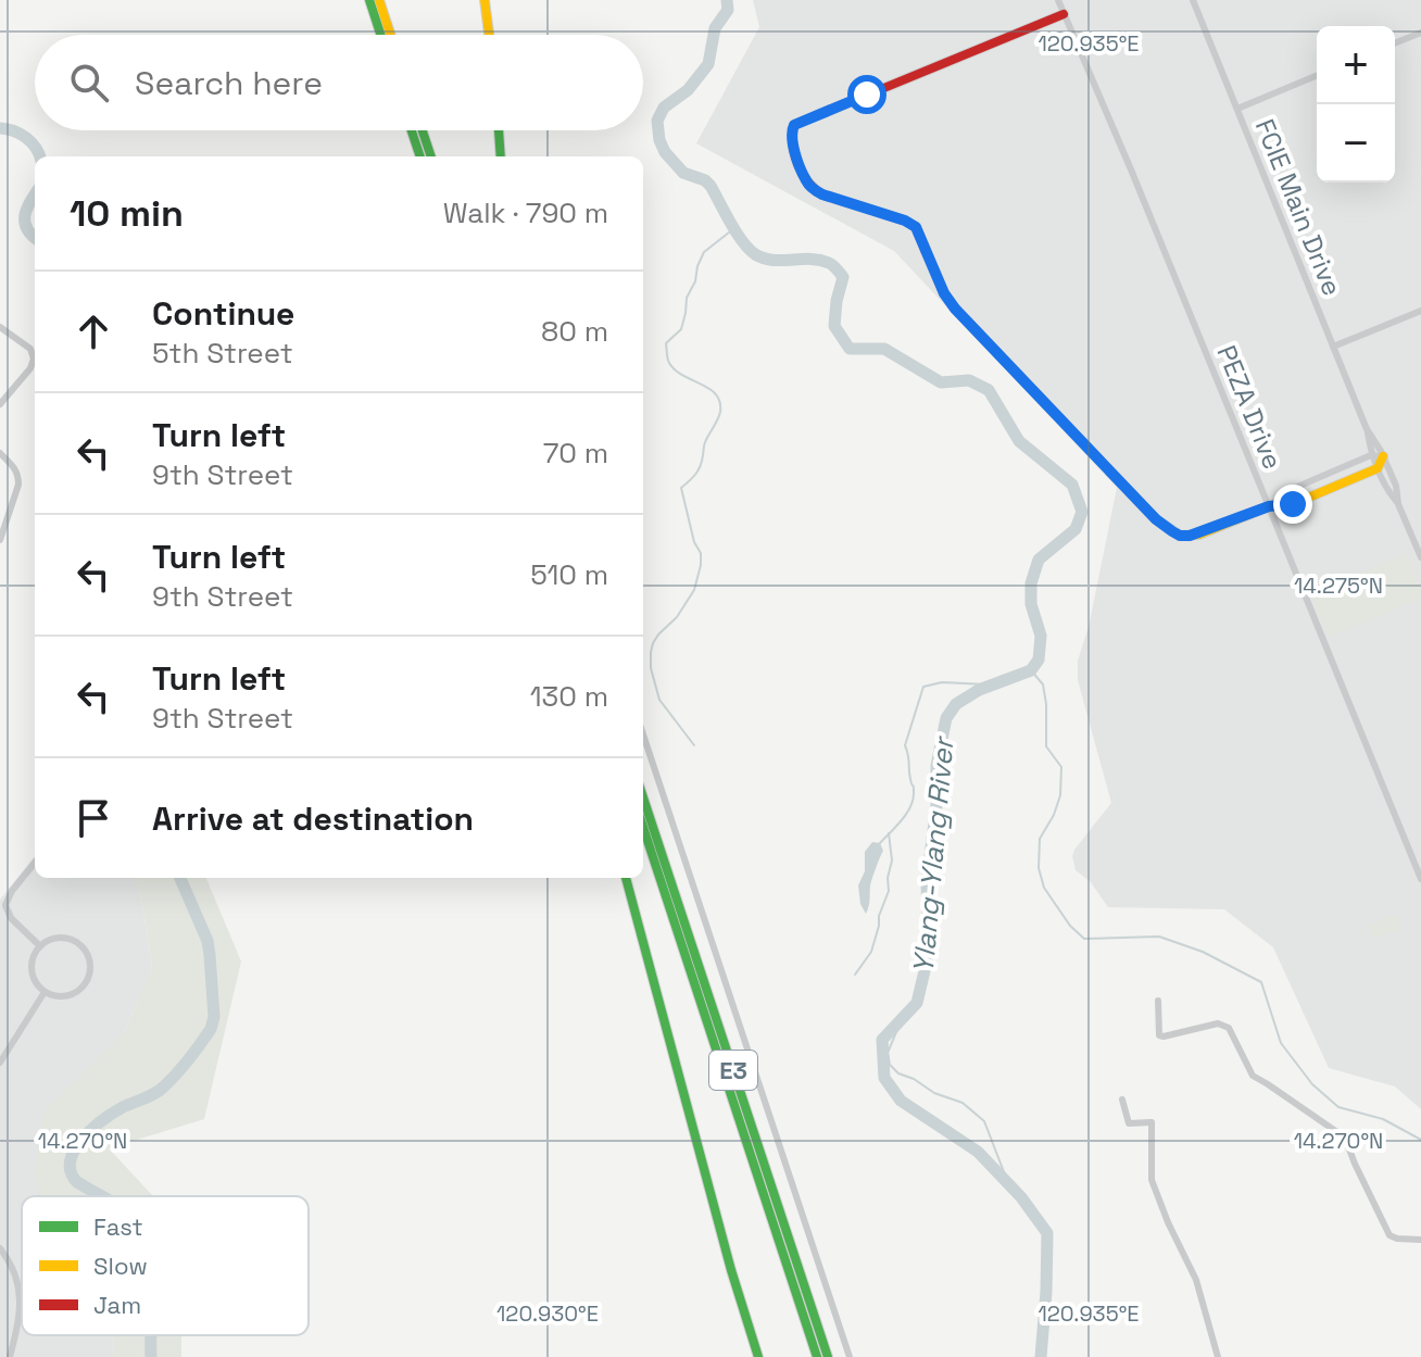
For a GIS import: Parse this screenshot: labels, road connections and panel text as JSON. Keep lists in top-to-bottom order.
{
  "streets": {
    "main road": ["E3"],
    "street": ["FCIE Main Drive", "PEZA Drive"]
  },
  "water": ["Ylang-Ylang River"],
  "legend": ["Fast", "Slow", "Jam"],
  "page": {
    "map_buttons": ["+", "−"],
    "search": "Search here",
    "heading": ["10 min", "Walk · 790 m"],
    "list": [
      ["Continue", "5th Street", "80 m"],
      ["Turn left", "9th Street", "70 m"],
      ["Turn left", "9th Street", "510 m"],
      ["Turn left", "9th Street", "130 m"],
      "Arrive at destination"
    ]
  },
  "coordinates": [
    "120.935°E",
    "14.275°N",
    "14.270°N",
    "120.930°E"
  ]
}
